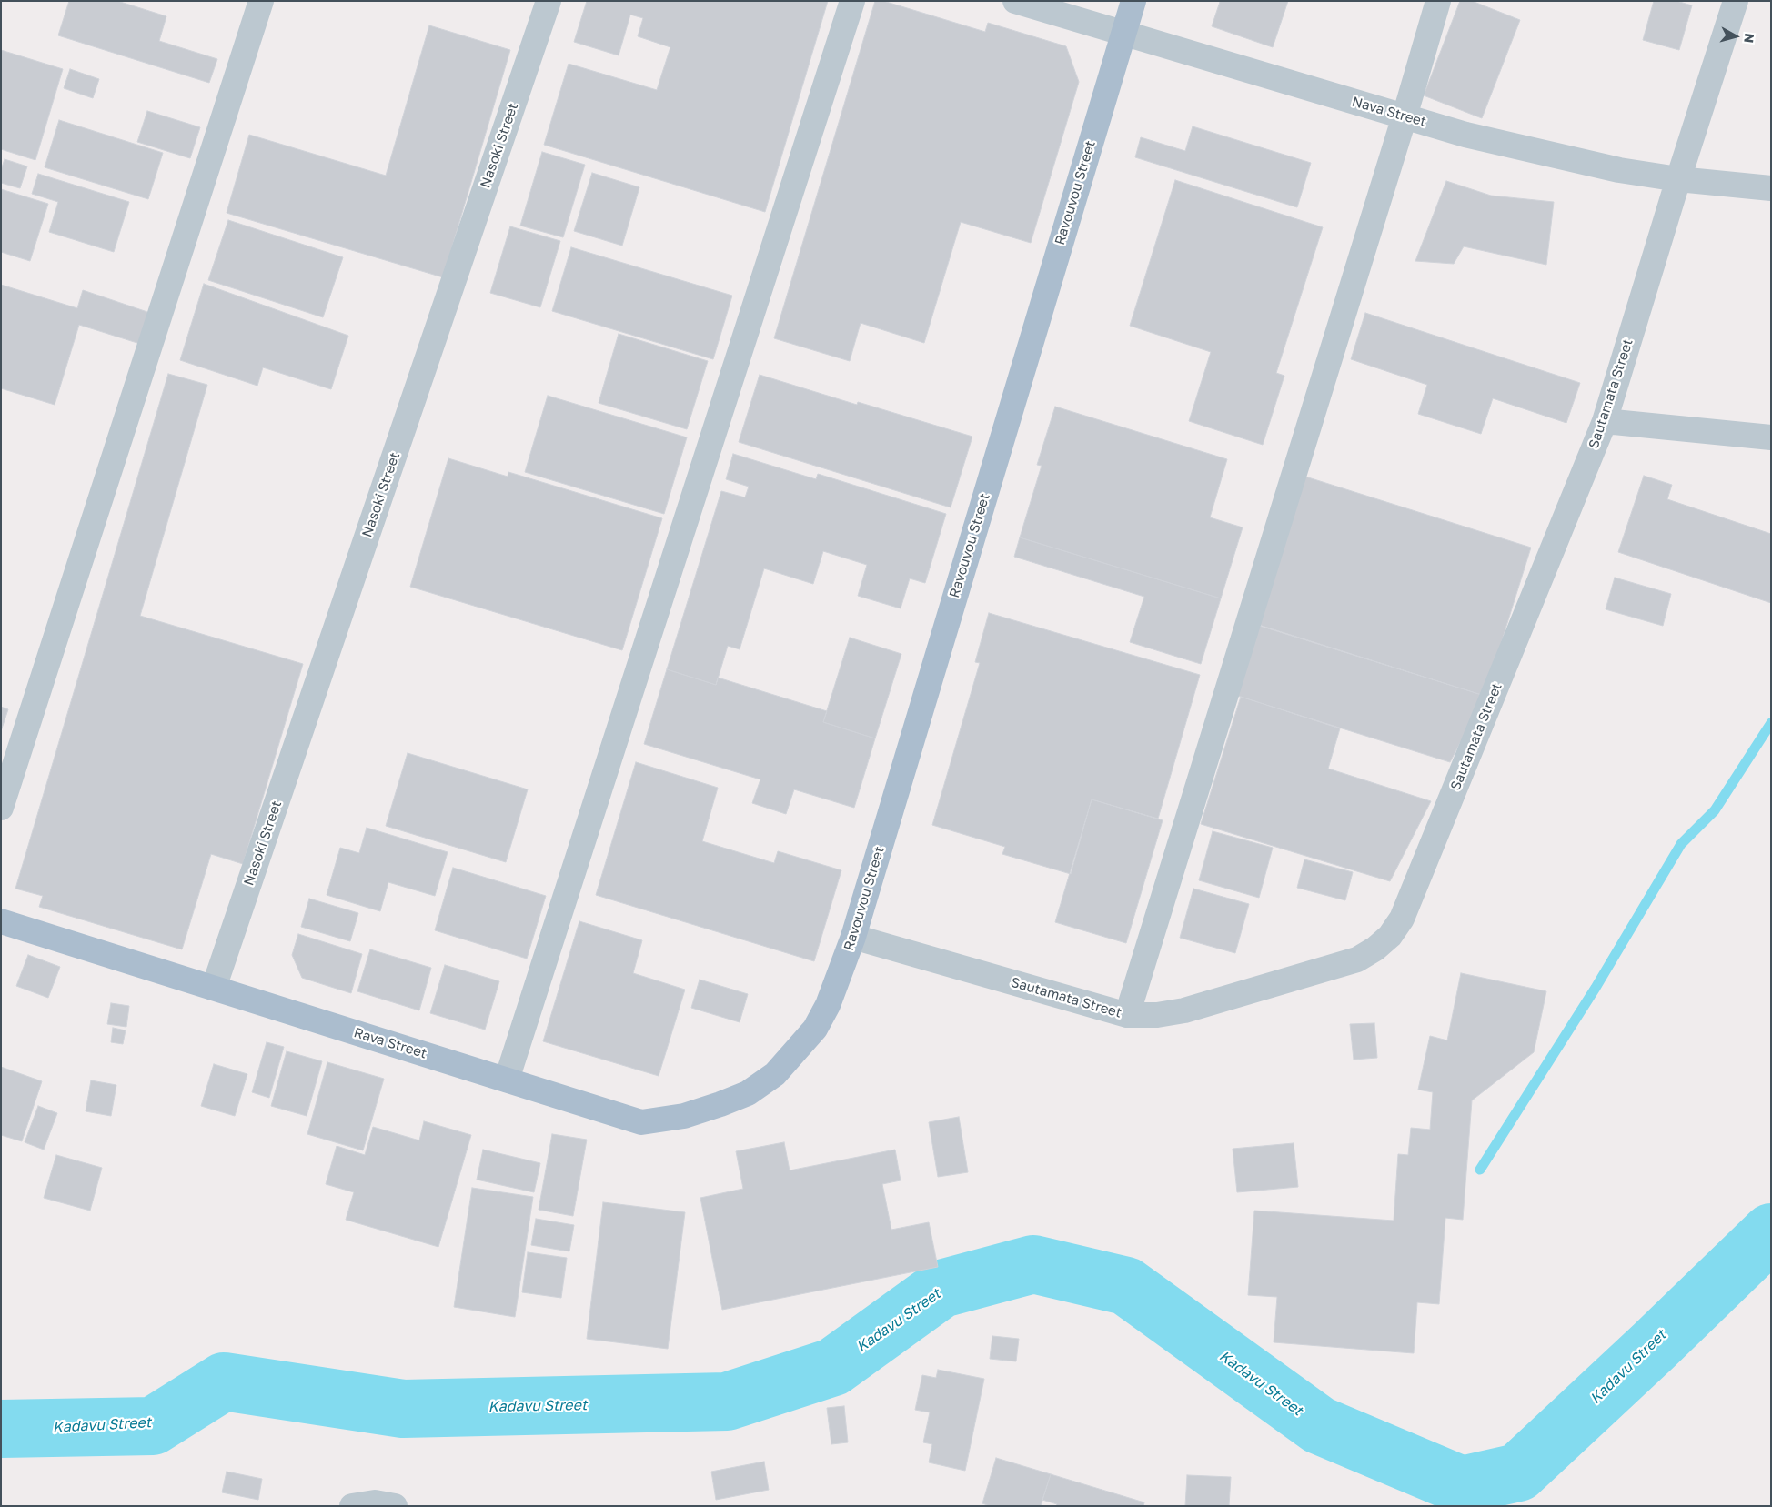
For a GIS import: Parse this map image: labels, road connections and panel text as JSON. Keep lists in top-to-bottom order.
{
  "streets": {
    "main road": ["Ravouvou Street", "Rava Street"],
    "street": ["Nava Street", "Nasoki Street", "Sautamata Street"]
  },
  "crossings": [
    ["Nava Street", "Ravouvou Street"],
    ["Nava Street", "Sautamata Street"],
    ["Nasoki Street", "Rava Street"],
    ["Ravouvou Street", "Sautamata Street"],
    ["Ravouvou Street", "Rava Street"]
  ],
  "water": ["Kadavu Street"],
  "north": "right"
}
